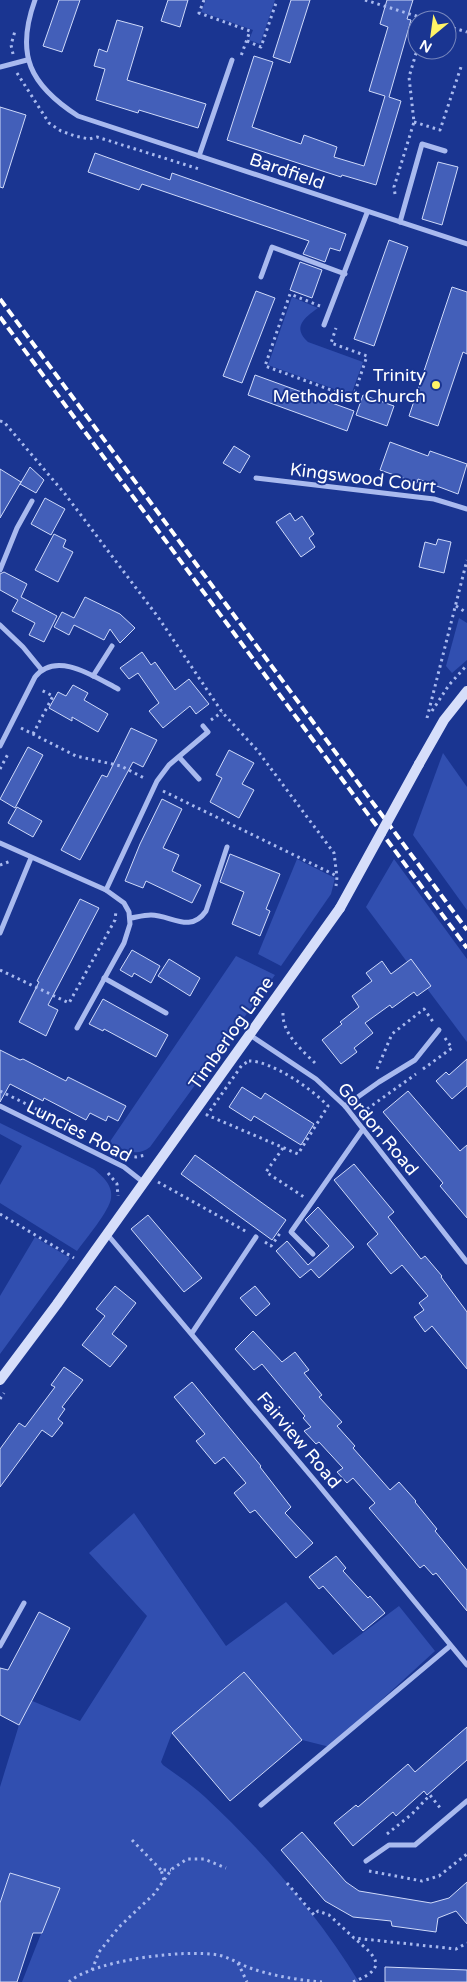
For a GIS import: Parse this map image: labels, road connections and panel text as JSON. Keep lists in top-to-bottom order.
{
  "streets": {
    "main road": ["Timberlog Lane"],
    "street": [
      "Bardfield",
      "Kingswood Court",
      "Gordon Road",
      "Luncies Road",
      "Fairview Road"
    ]
  },
  "crossings": [
    ["Timberlog Lane", "Gordon Road"],
    ["Timberlog Lane", "Luncies Road"],
    ["Timberlog Lane", "Fairview Road"]
  ],
  "places": ["Trinity Methodist Church"],
  "north": "bottom left"
}
